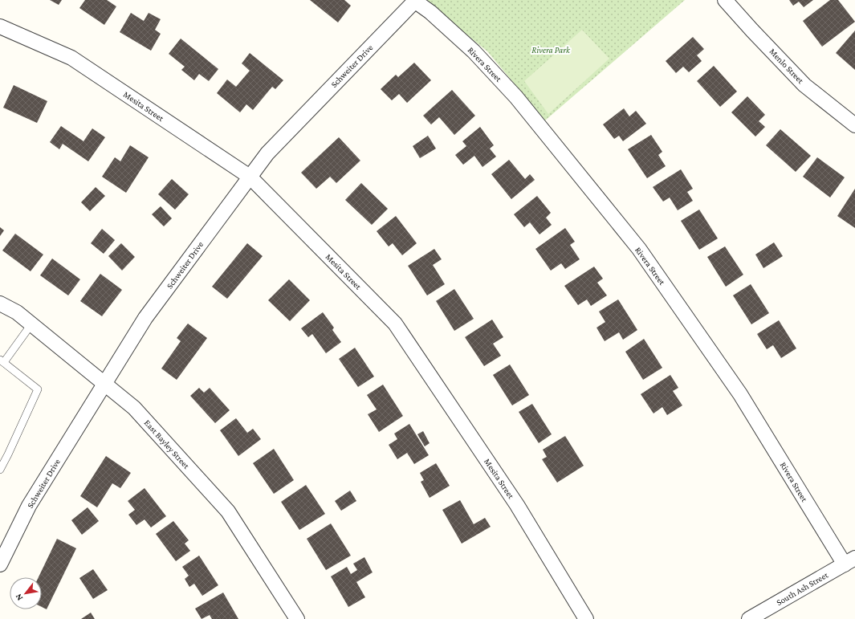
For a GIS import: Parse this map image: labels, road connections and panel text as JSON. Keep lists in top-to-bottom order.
{
  "streets": {
    "street": [
      "Rivera Street",
      "Schweiter Drive",
      "Menlo Street",
      "Mesita Street",
      "East Bayley Street",
      "South Ash Street"
    ]
  },
  "crossings": [
    ["Rivera Street", "Schweiter Drive"],
    ["Rivera Street", "South Ash Street"],
    ["Schweiter Drive", "Mesita Street"],
    ["Schweiter Drive", "East Bayley Street"]
  ],
  "parks": ["Rivera Park"],
  "north": "bottom left"
}
